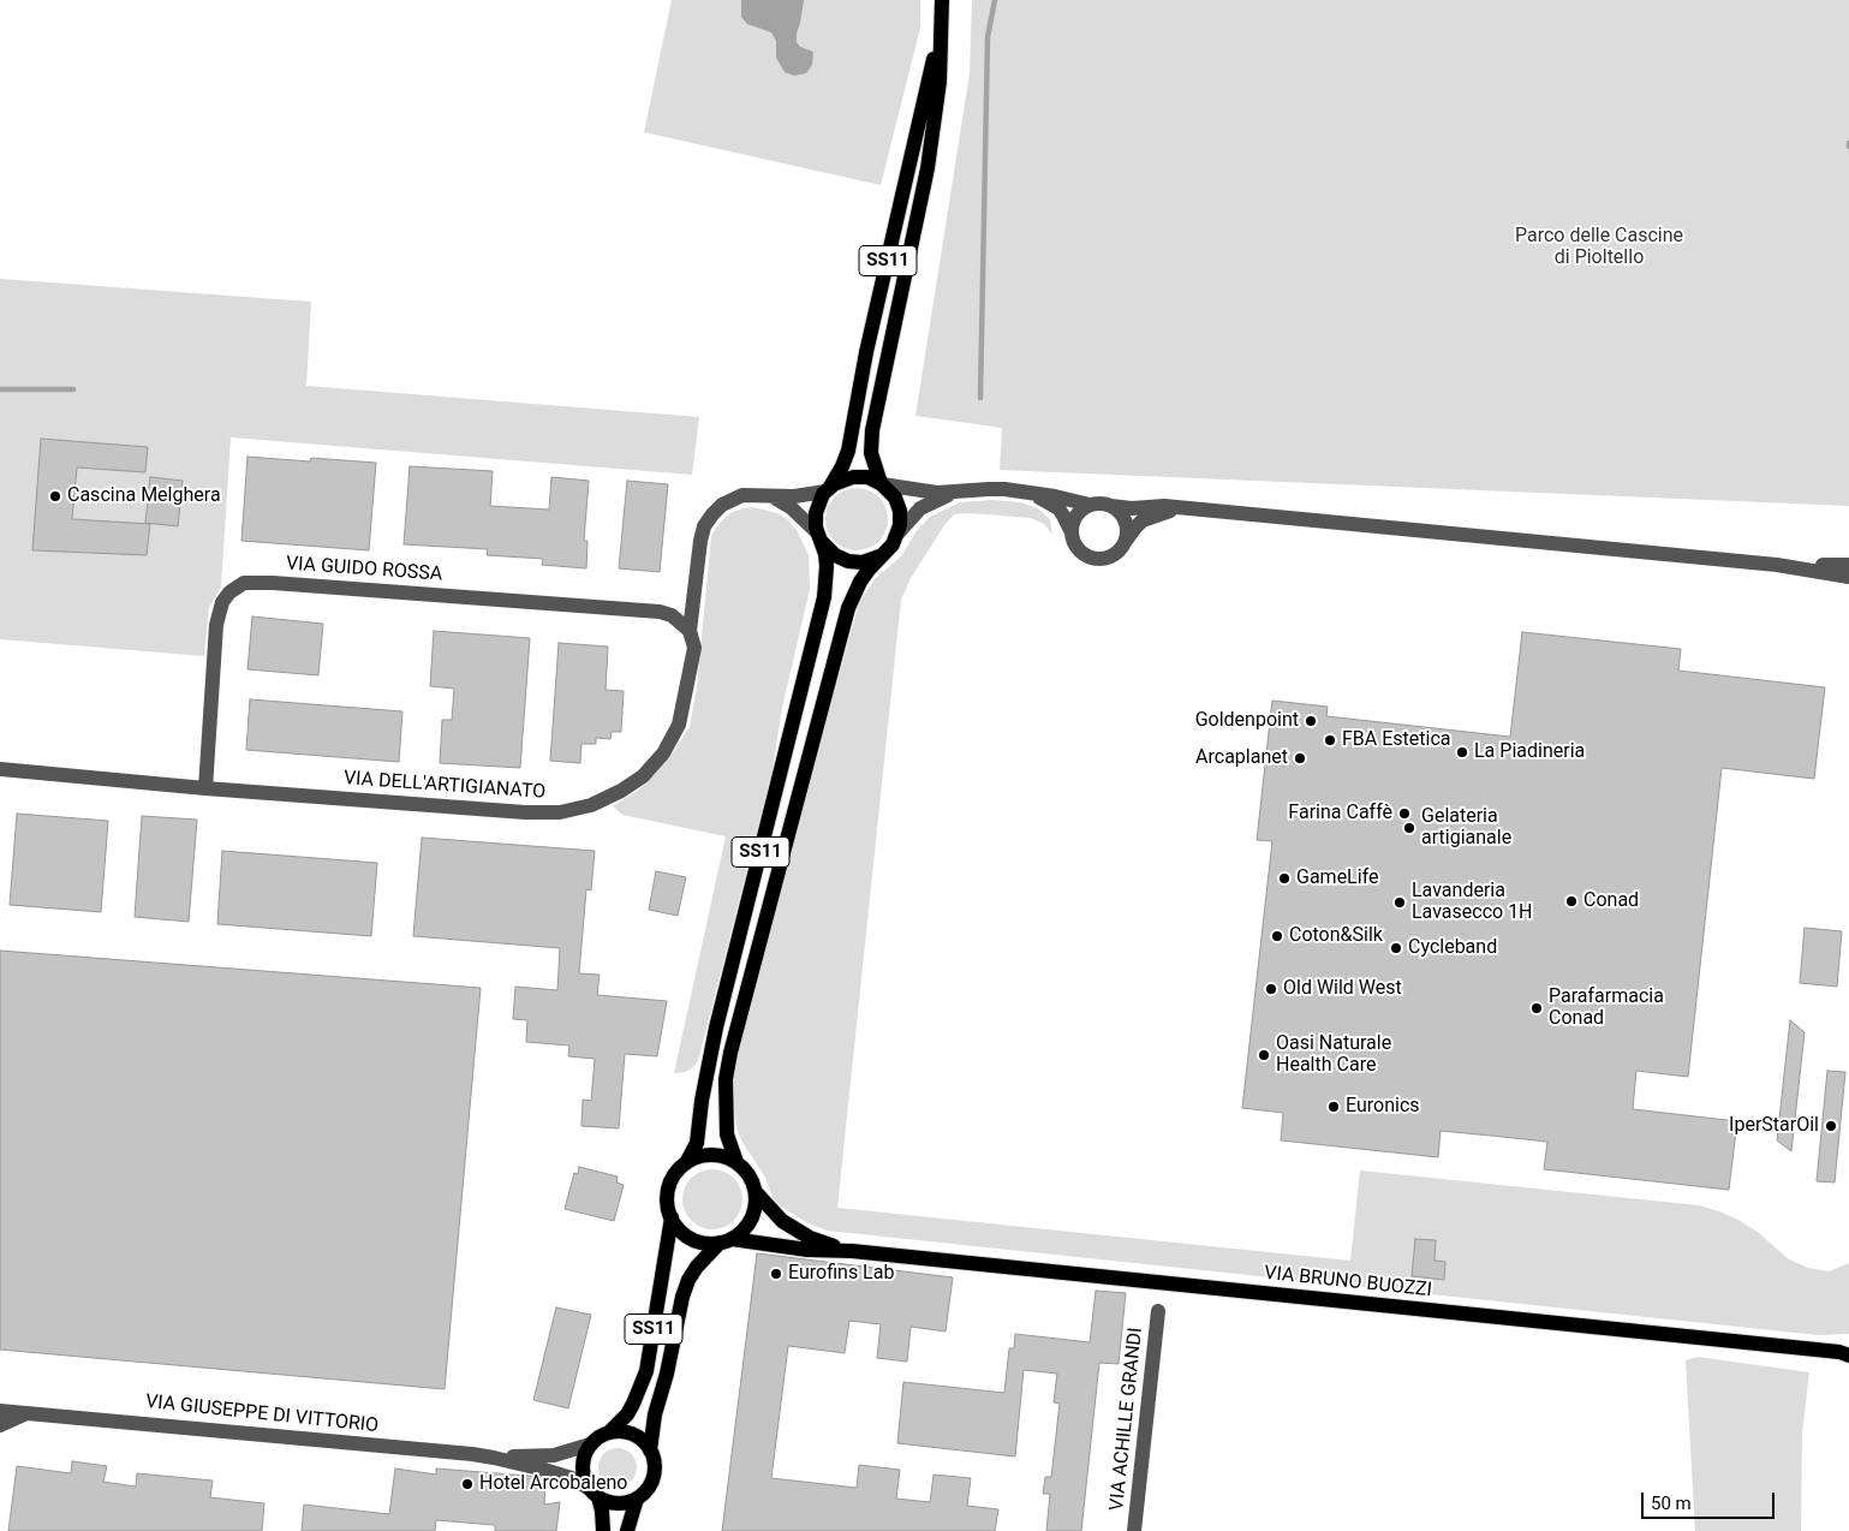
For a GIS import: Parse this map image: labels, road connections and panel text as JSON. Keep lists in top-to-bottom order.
{
  "streets": {
    "main road": ["SS11", "VIA BRUNO BUOZZI"],
    "street": [
      "VIA GUIDO ROSSA",
      "VIA DELL'ARTIGIANATO",
      "VIA GIUSEPPE DI VITTORIO",
      "VIA ACHILLE GRANDI"
    ]
  },
  "crossings": [
    ["SS11", "VIA DELL'ARTIGIANATO"],
    ["SS11", "VIA BRUNO BUOZZI"],
    ["SS11", "VIA GIUSEPPE DI VITTORIO"],
    ["VIA GUIDO ROSSA", "VIA DELL'ARTIGIANATO"]
  ],
  "parks": ["Parco delle Cascine di Pioltello"],
  "places": [
    "Cascina Melghera",
    "Goldenpoint",
    "FBA Estetica",
    "La Piadineria",
    "Arcaplanet",
    "Farina Caffè",
    "Gelateria artigianale",
    "GameLife",
    "Conad",
    "Lavanderia Lavasecco 1H",
    "Coton&Silk",
    "Cycleband",
    "Old Wild West",
    "Parafarmacia Conad",
    "Oasi Naturale Health Care",
    "Euronics",
    "IperStarOil",
    "Eurofins Lab",
    "Hotel Arcobaleno"
  ],
  "scale_bar": "50 m"
}
